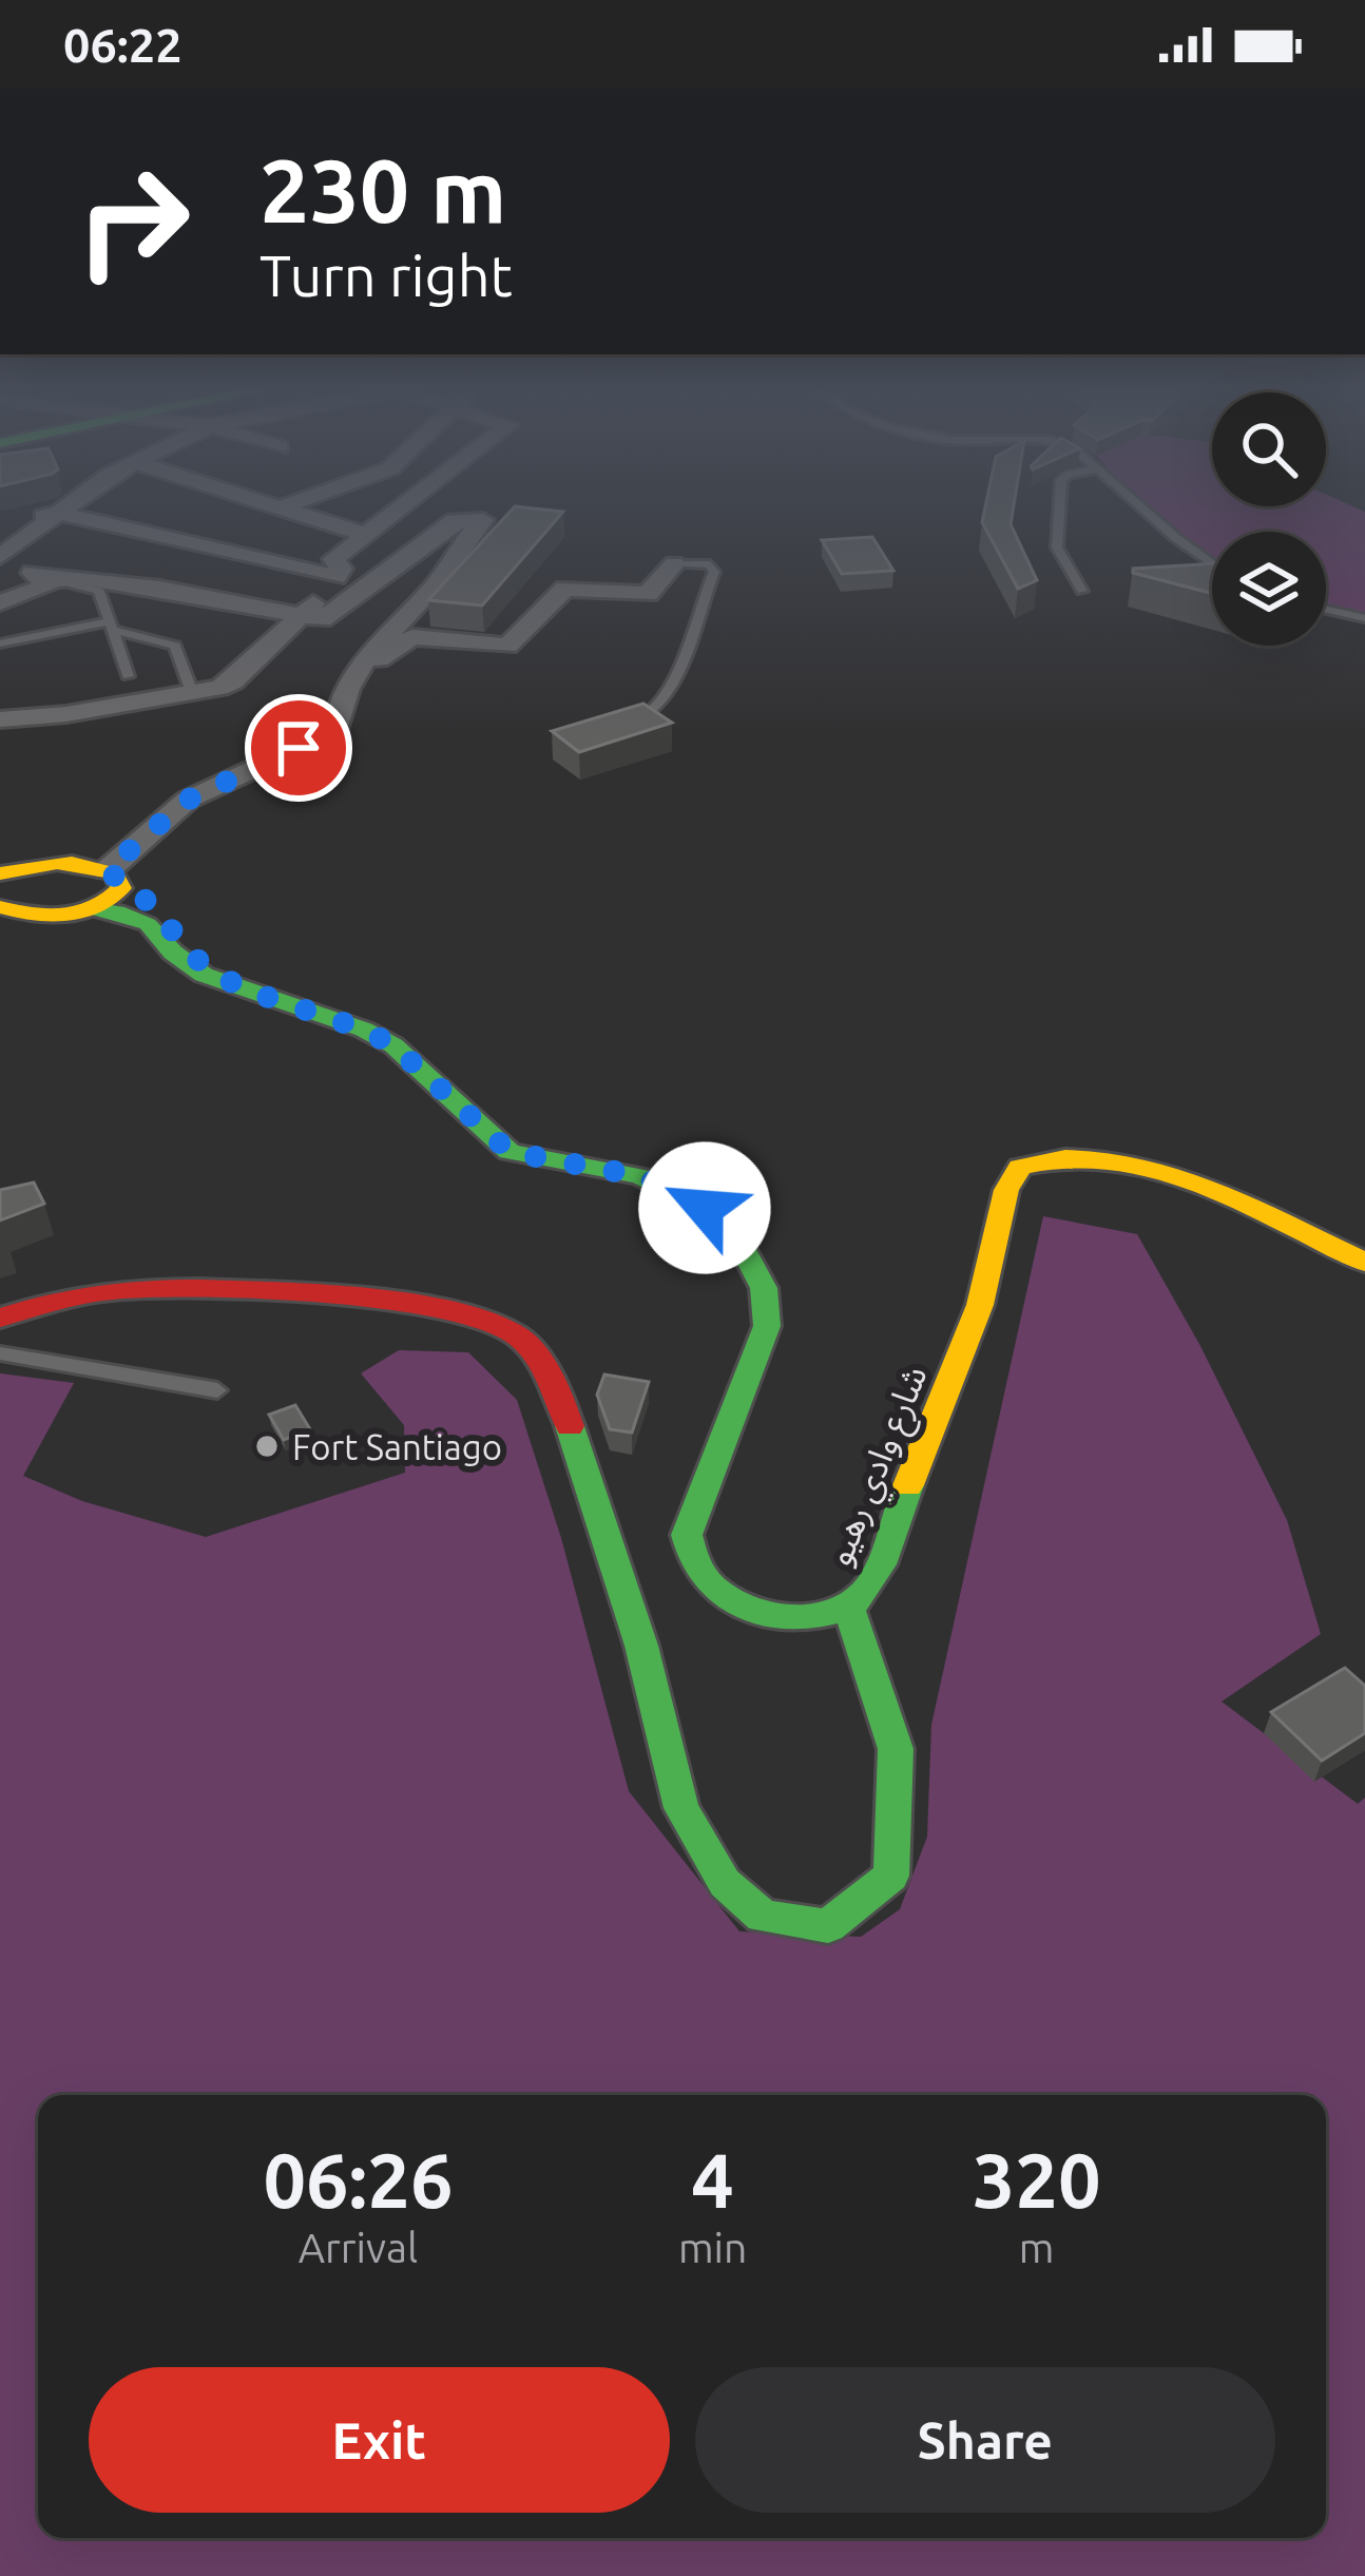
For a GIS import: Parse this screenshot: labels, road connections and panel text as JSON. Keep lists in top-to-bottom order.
{
  "streets": {
    "street": ["شارع وادي رهيو"]
  },
  "places": ["Fort Santiago"],
  "page": {
    "status": "06:22",
    "turn": ["230 m", "Turn right"],
    "eta": [
      "06:26",
      "Arrival",
      "4",
      "min",
      "320",
      "m"
    ],
    "buttons": ["Exit", "Share"]
  }
}
